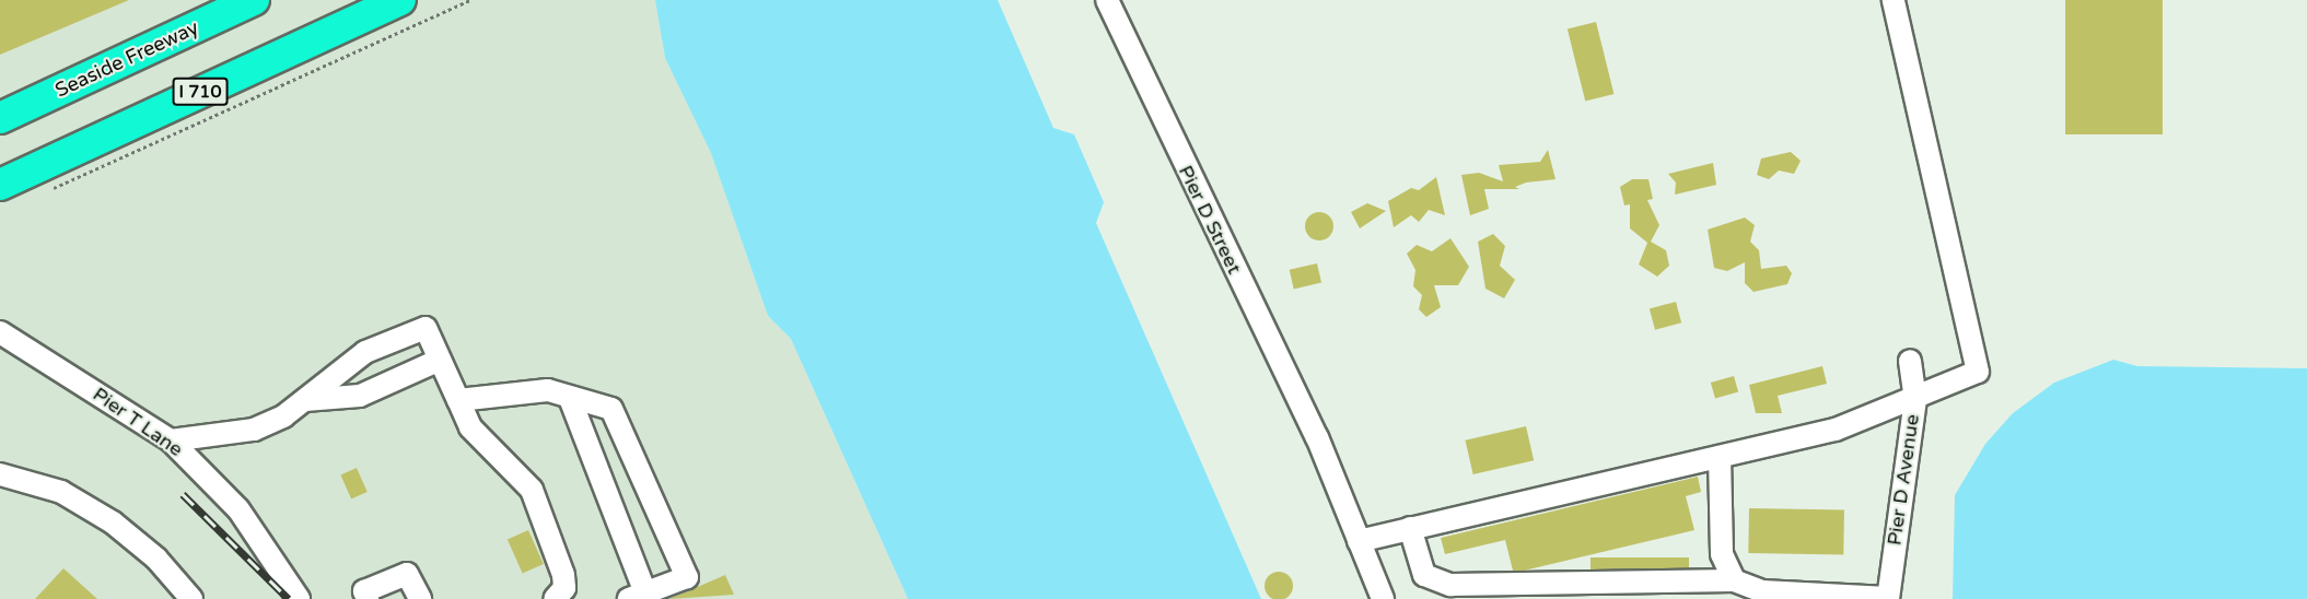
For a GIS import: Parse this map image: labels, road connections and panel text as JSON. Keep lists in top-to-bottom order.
{
  "streets": {
    "highway": ["Seaside Freeway", "I 710"],
    "street": ["Pier D Street", "Pier T Lane", "Pier D Avenue"]
  }
}
